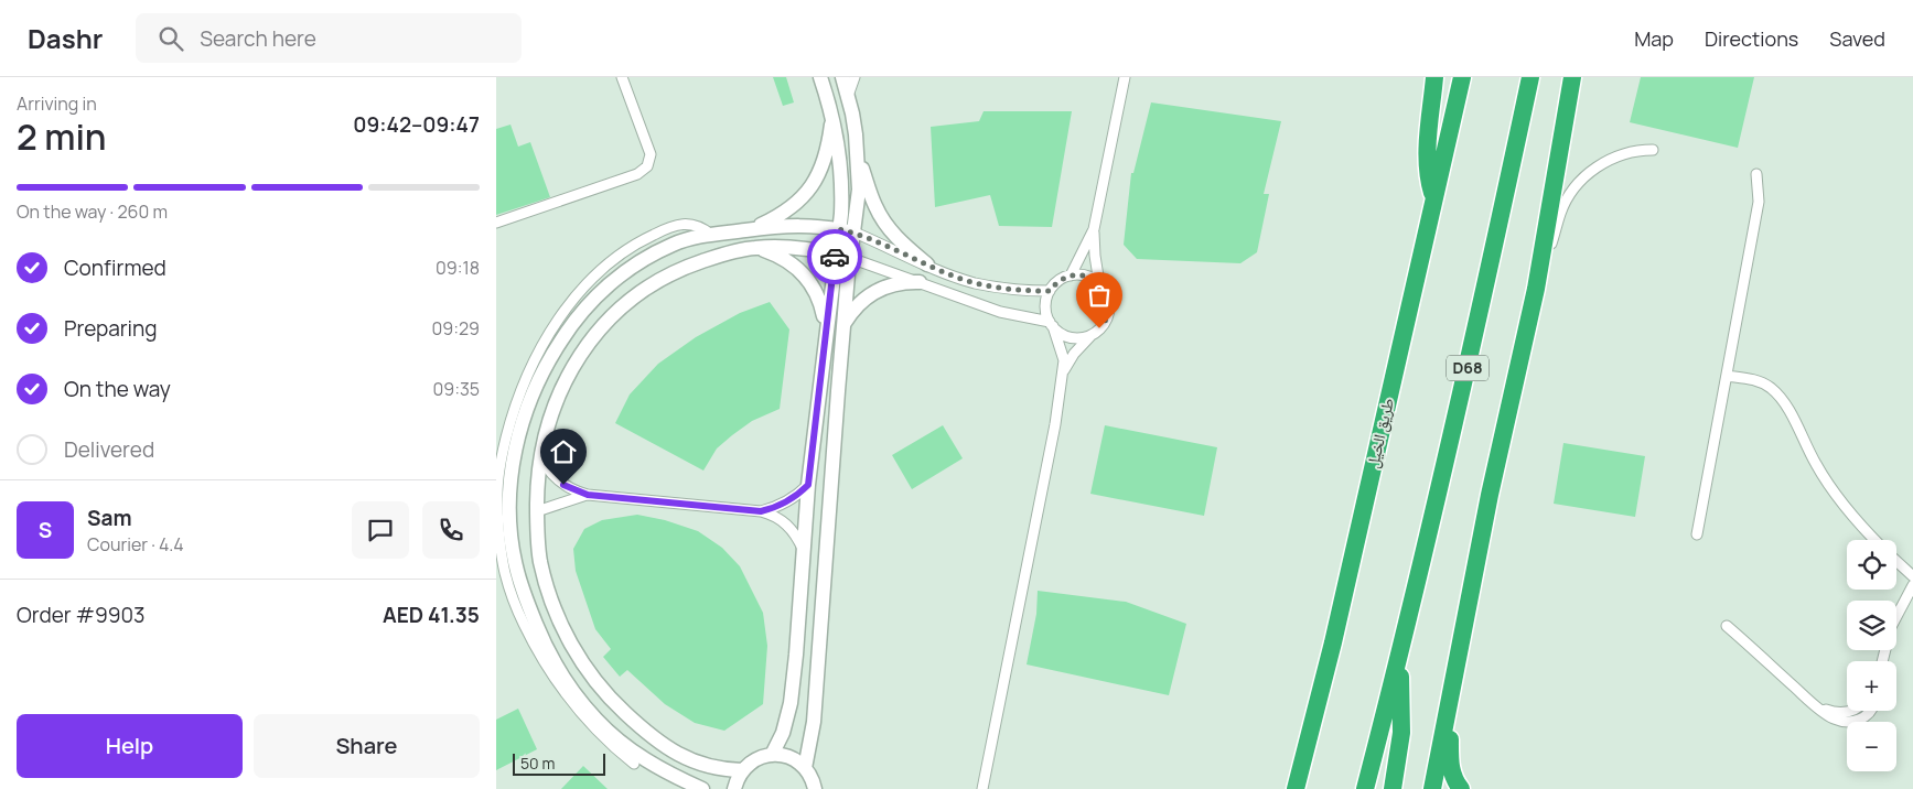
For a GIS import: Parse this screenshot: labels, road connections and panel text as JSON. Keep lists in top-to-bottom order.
{
  "streets": {
    "highway": ["D68", "طريق الخيل"]
  },
  "scale_bar": "50 m",
  "page": {
    "header": "Dashr",
    "search": "Search here",
    "nav": ["Map", "Directions", "Saved"],
    "heading": ["2 min", "Arriving in", "09:42–09:47"],
    "panel": [
      "Sam",
      "Courier · 4.4",
      "Order #9903",
      "AED 41.35"
    ],
    "bar": "On the way · 260 m",
    "list": [
      ["Confirmed", "09:18"],
      ["Preparing", "09:29"],
      ["On the way", "09:35"],
      "Delivered"
    ],
    "round": "S",
    "map_buttons": ["+", "−"],
    "buttons": ["Help", "Share"],
    "scale": "50 m"
  }
}
